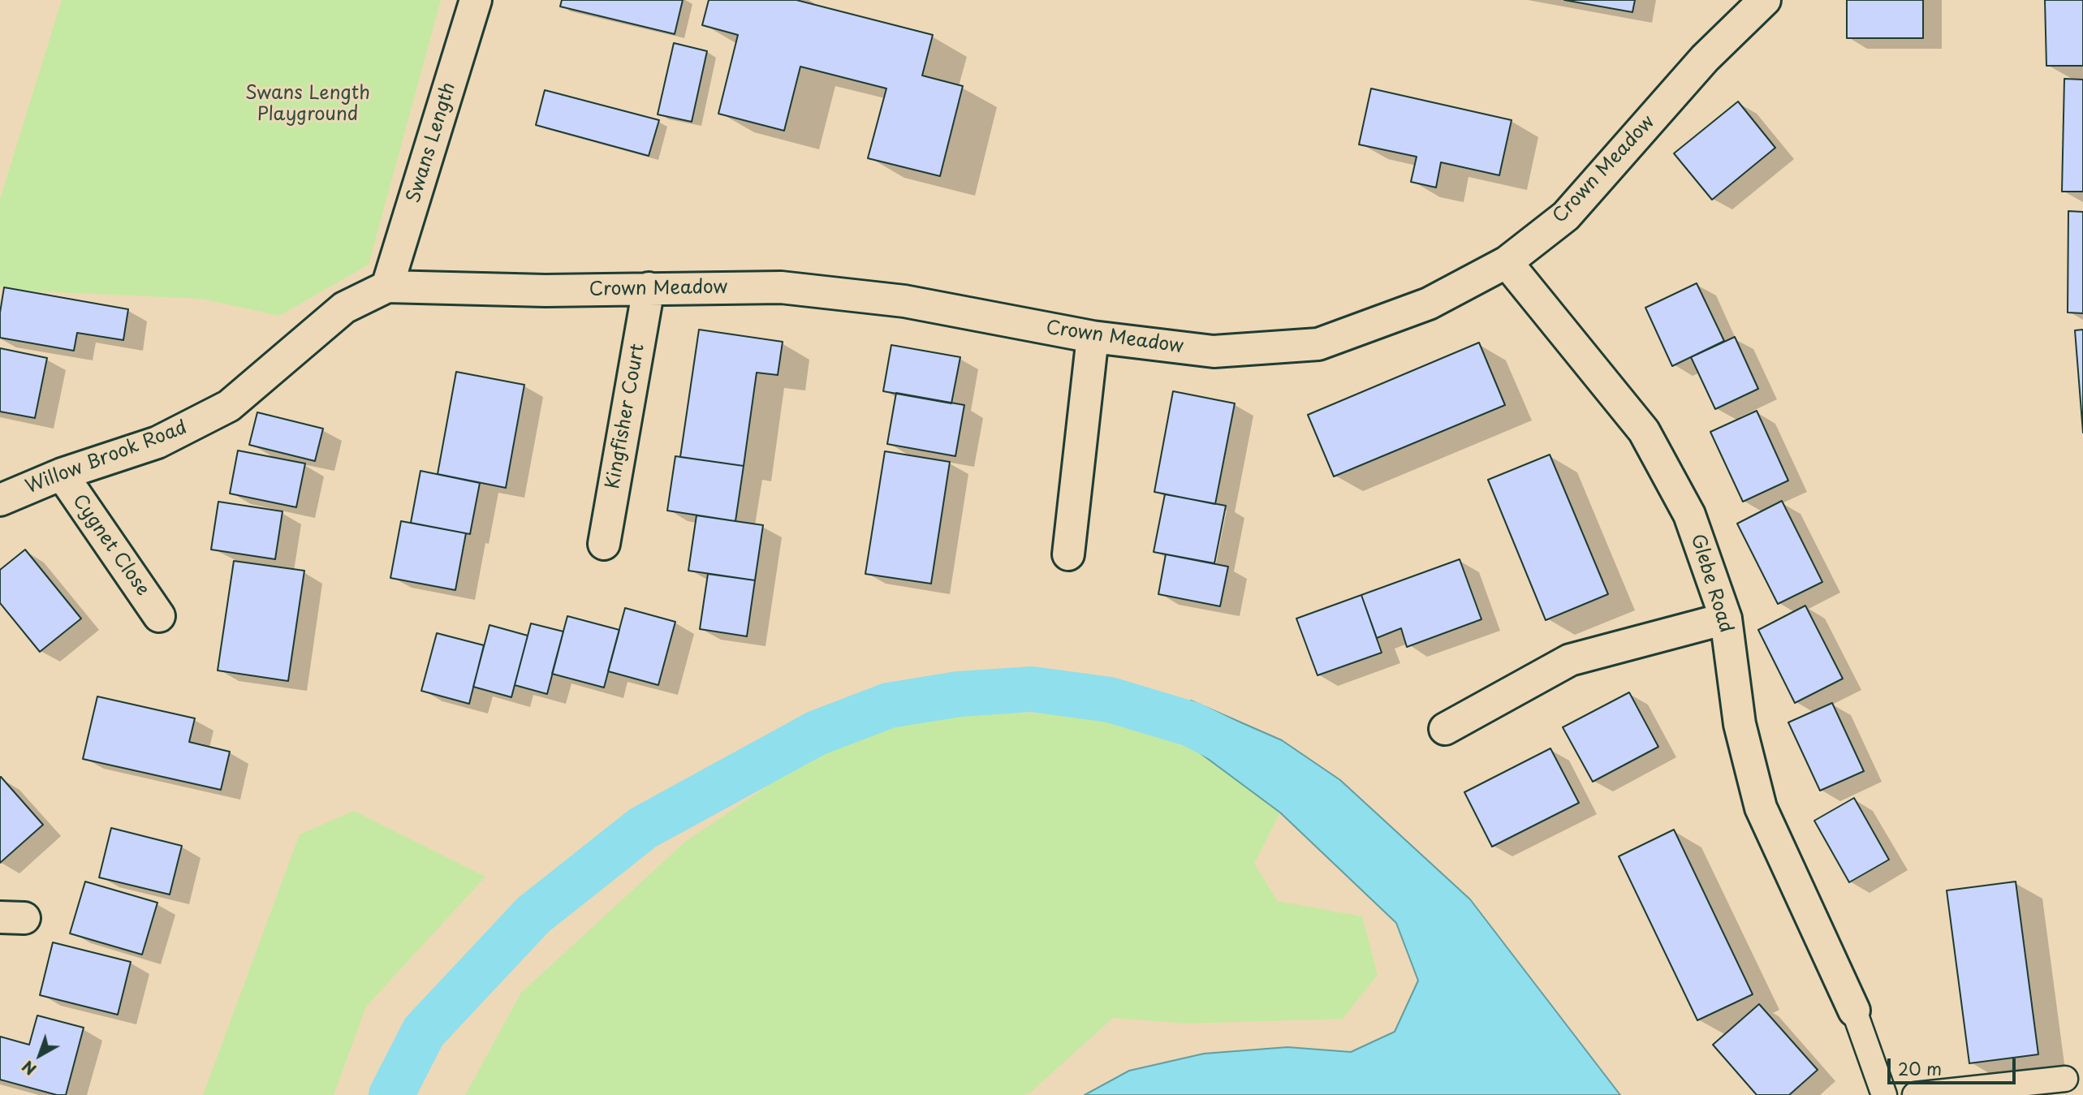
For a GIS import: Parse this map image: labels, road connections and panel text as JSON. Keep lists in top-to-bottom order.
{
  "streets": {
    "street": [
      "Swans Length",
      "Crown Meadow",
      "Kingfisher Court",
      "Willow Brook Road",
      "Cygnet Close",
      "Glebe Road"
    ]
  },
  "crossings": [
    ["Swans Length", "Crown Meadow"],
    ["Crown Meadow", "Kingfisher Court"],
    ["Crown Meadow", "Willow Brook Road"],
    ["Crown Meadow", "Glebe Road"],
    ["Willow Brook Road", "Cygnet Close"]
  ],
  "parks": ["Swans Length Playground"],
  "scale_bar": "20 m",
  "north": "bottom left"
}
